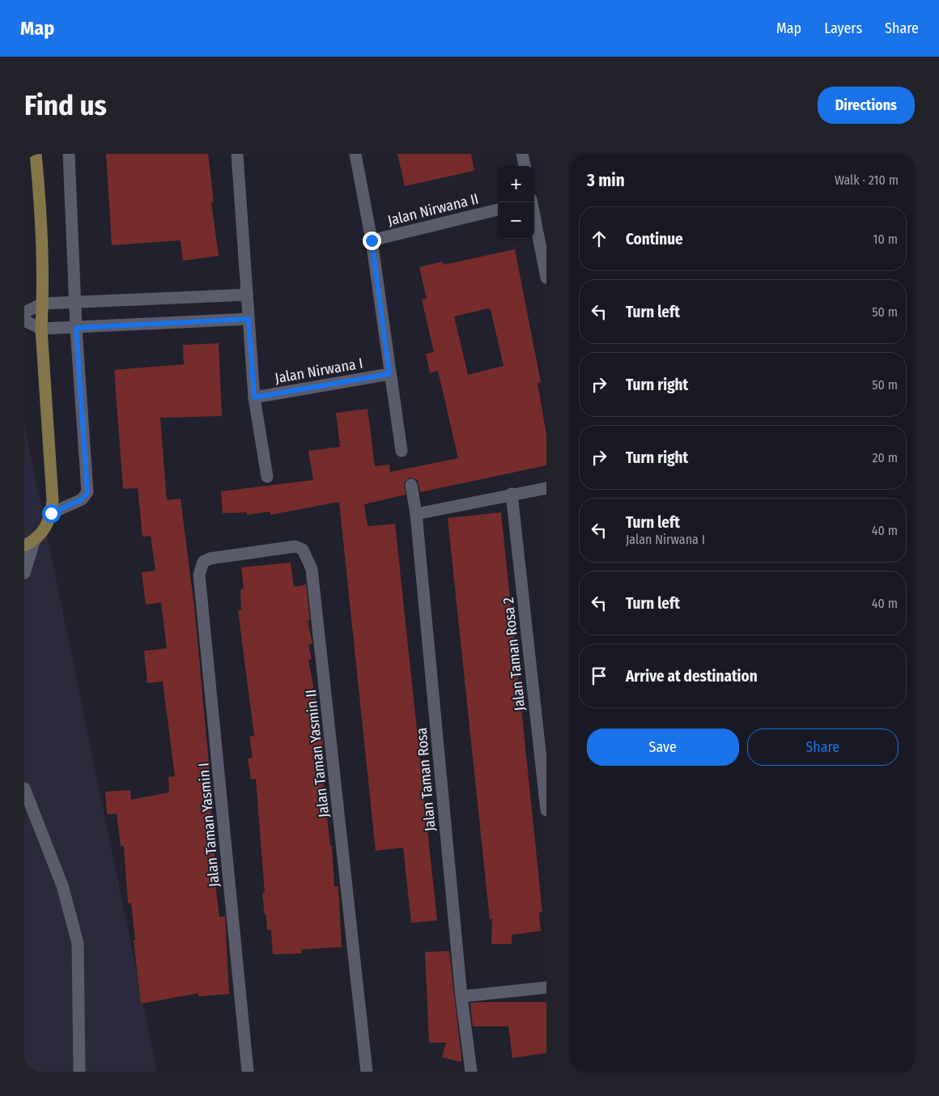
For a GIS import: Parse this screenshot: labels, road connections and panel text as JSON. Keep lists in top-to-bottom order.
{
  "streets": {
    "street": [
      "Jalan Nirwana II",
      "Jalan Nirwana I",
      "Jalan Taman Rosa 2",
      "Jalan Taman Yasmin II",
      "Jalan Taman Rosa",
      "Jalan Taman Yasmin I"
    ]
  },
  "crossings": [
    ["Jalan Taman Yasmin II", "Jalan Taman Yasmin I"]
  ],
  "page": {
    "header": "Map",
    "nav": ["Map", "Layers", "Share"],
    "buttons": [
      "Directions",
      ["Save", "Share"]
    ],
    "title": "Find us",
    "heading": ["3 min", "Walk · 210 m"],
    "map_buttons": ["+", "−"],
    "list": [
      ["Continue", "10 m"],
      ["Turn left", "50 m"],
      ["Turn right", "50 m"],
      ["Turn right", "20 m"],
      ["Turn left", "Jalan Nirwana I", "40 m"],
      ["Turn left", "40 m"],
      "Arrive at destination"
    ]
  }
}
